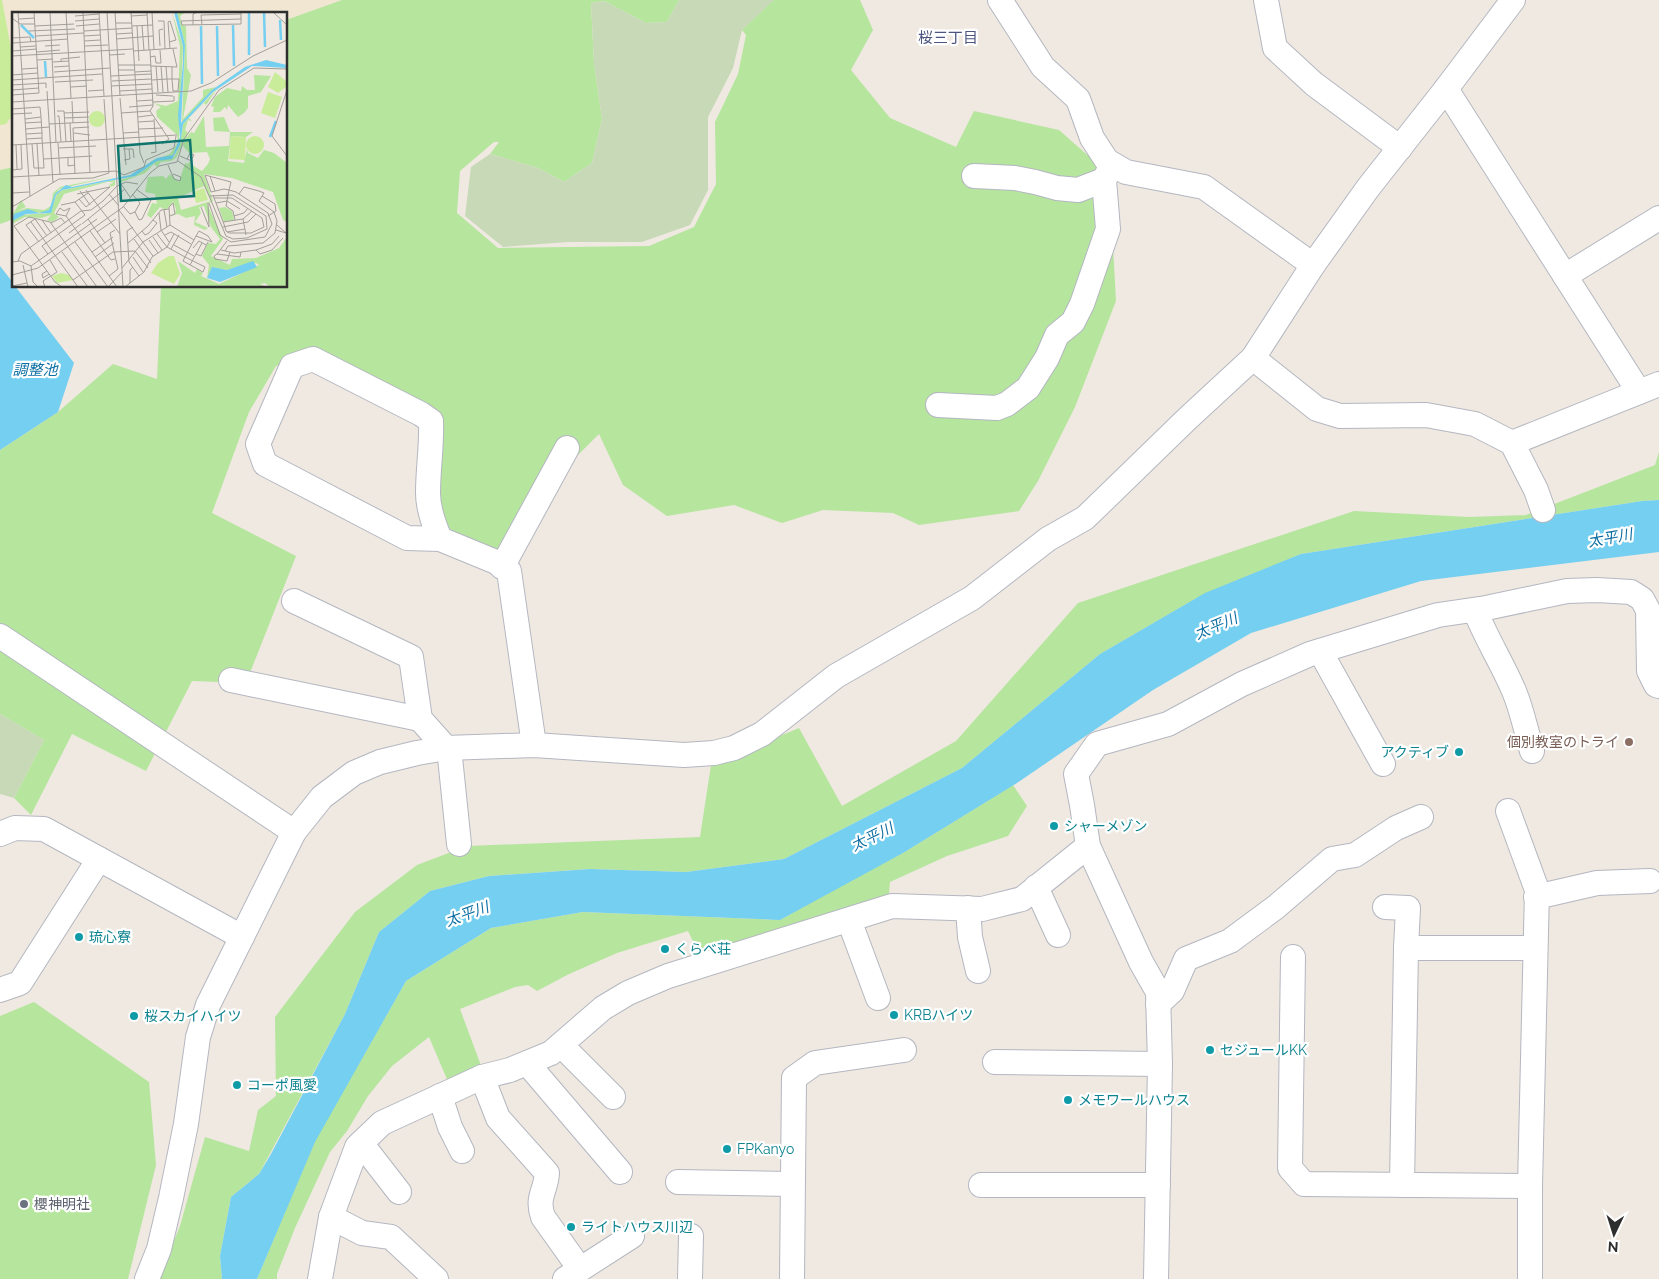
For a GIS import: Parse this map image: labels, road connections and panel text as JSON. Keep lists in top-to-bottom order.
{
  "districts": ["桜三丁目"],
  "water": ["調整池", "太平川"],
  "places": [
    "個別教室のトライ",
    "アクティブ",
    "シャーメゾン",
    "琉心寮",
    "くらべ荘",
    "KRBハイツ",
    "桜スカイハイツ",
    "セジュールKK",
    "コーポ風愛",
    "メモワールハウス",
    "FPKanyo",
    "櫻神明社",
    "ライトハウス川辺"
  ],
  "north": "bottom"
}
